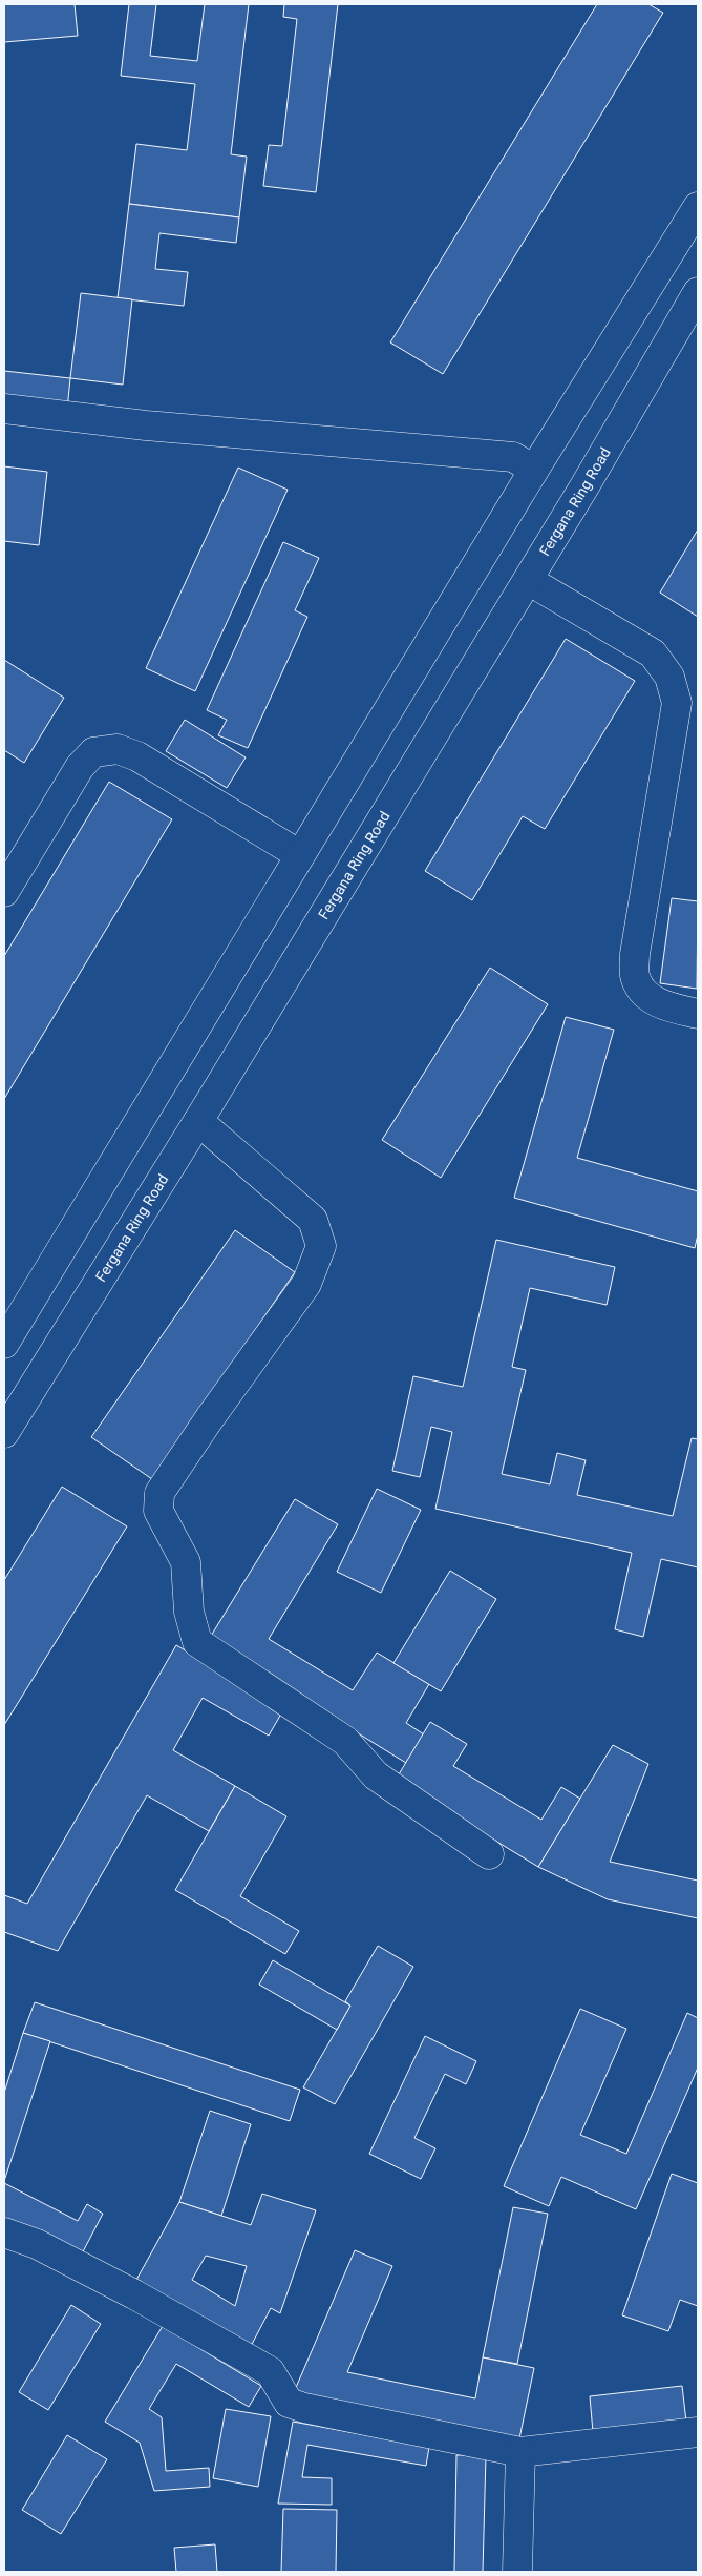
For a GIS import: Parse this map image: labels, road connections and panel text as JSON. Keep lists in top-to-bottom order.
{
  "streets": {
    "main road": ["Fergana Ring Road"]
  }
}
